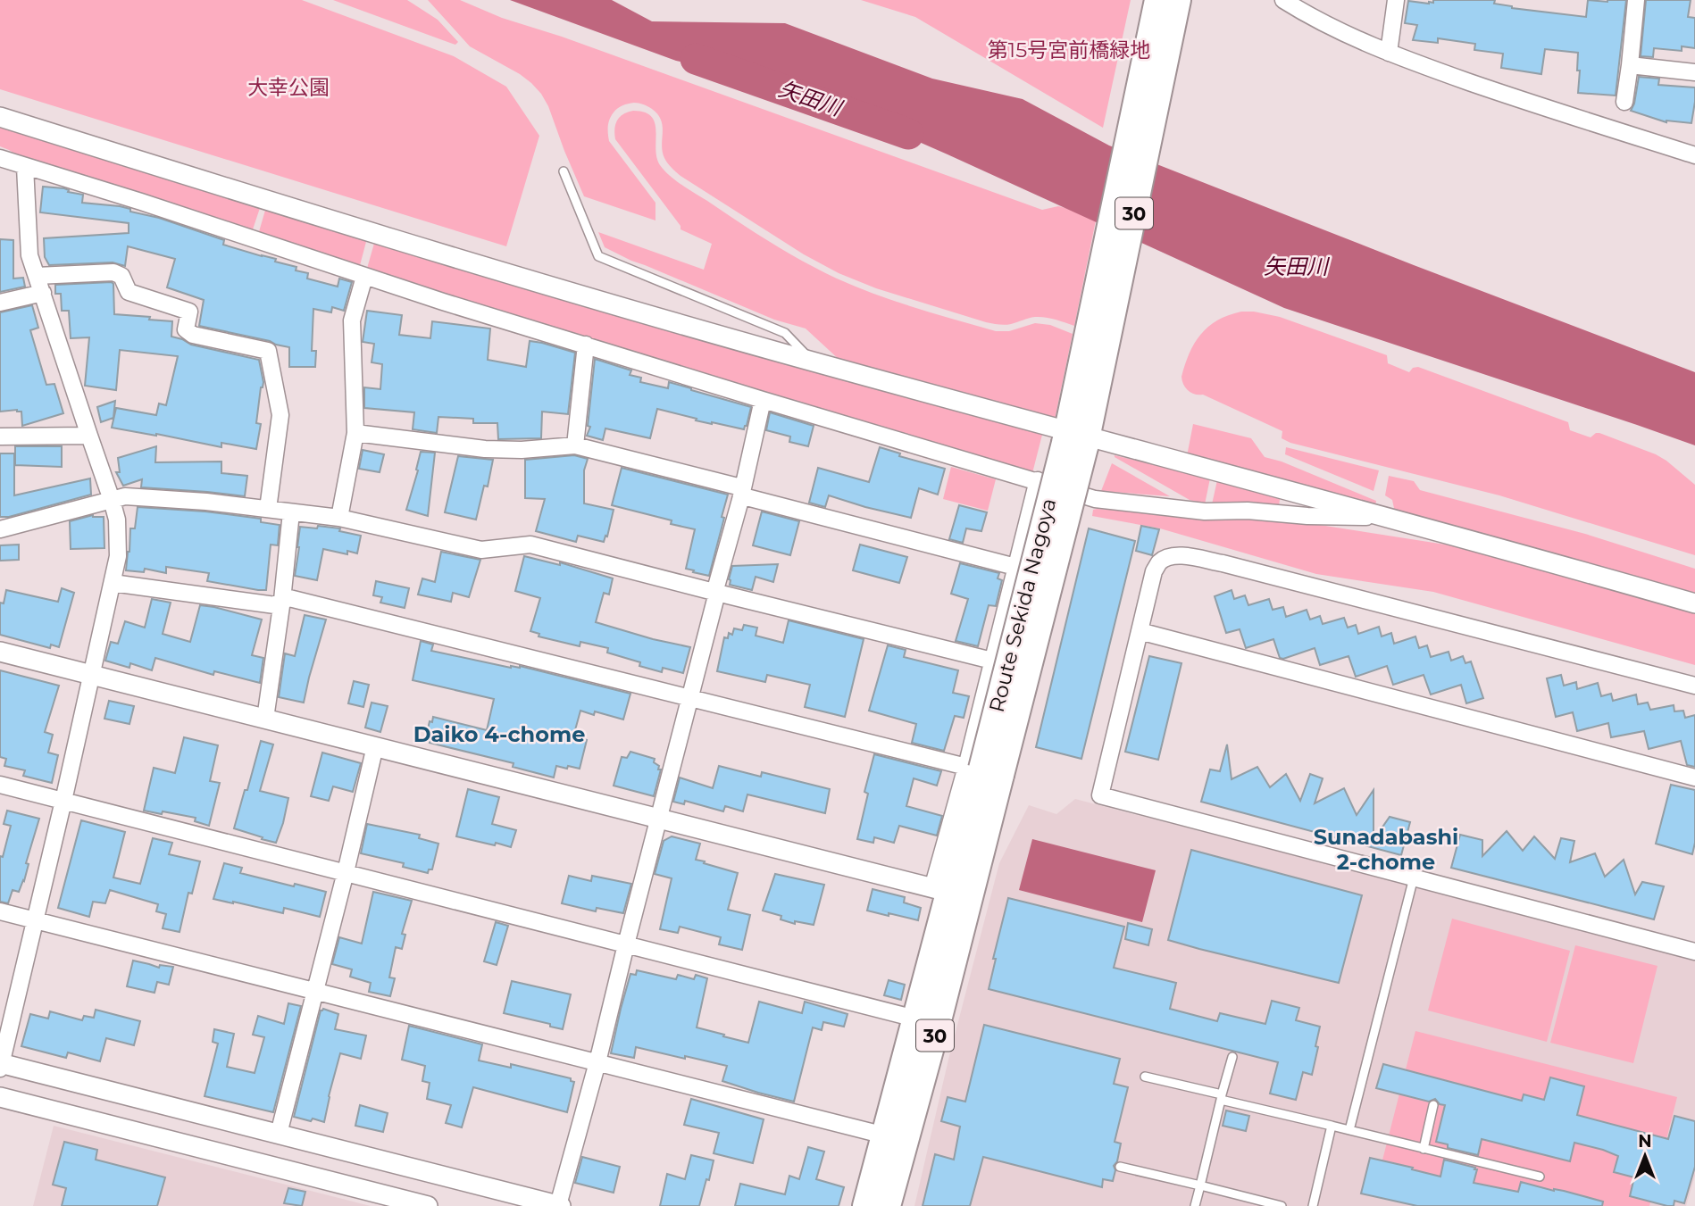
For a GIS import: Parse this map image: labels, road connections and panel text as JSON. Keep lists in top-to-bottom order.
{
  "streets": {
    "main road": ["30", "Route Sekida Nagoya"]
  },
  "districts": ["Daiko 4-chome", "Sunadabashi 2-chome"],
  "water": ["矢田川"],
  "parks": ["第15号宮前橋緑地", "大幸公園"],
  "north": "top"
}
